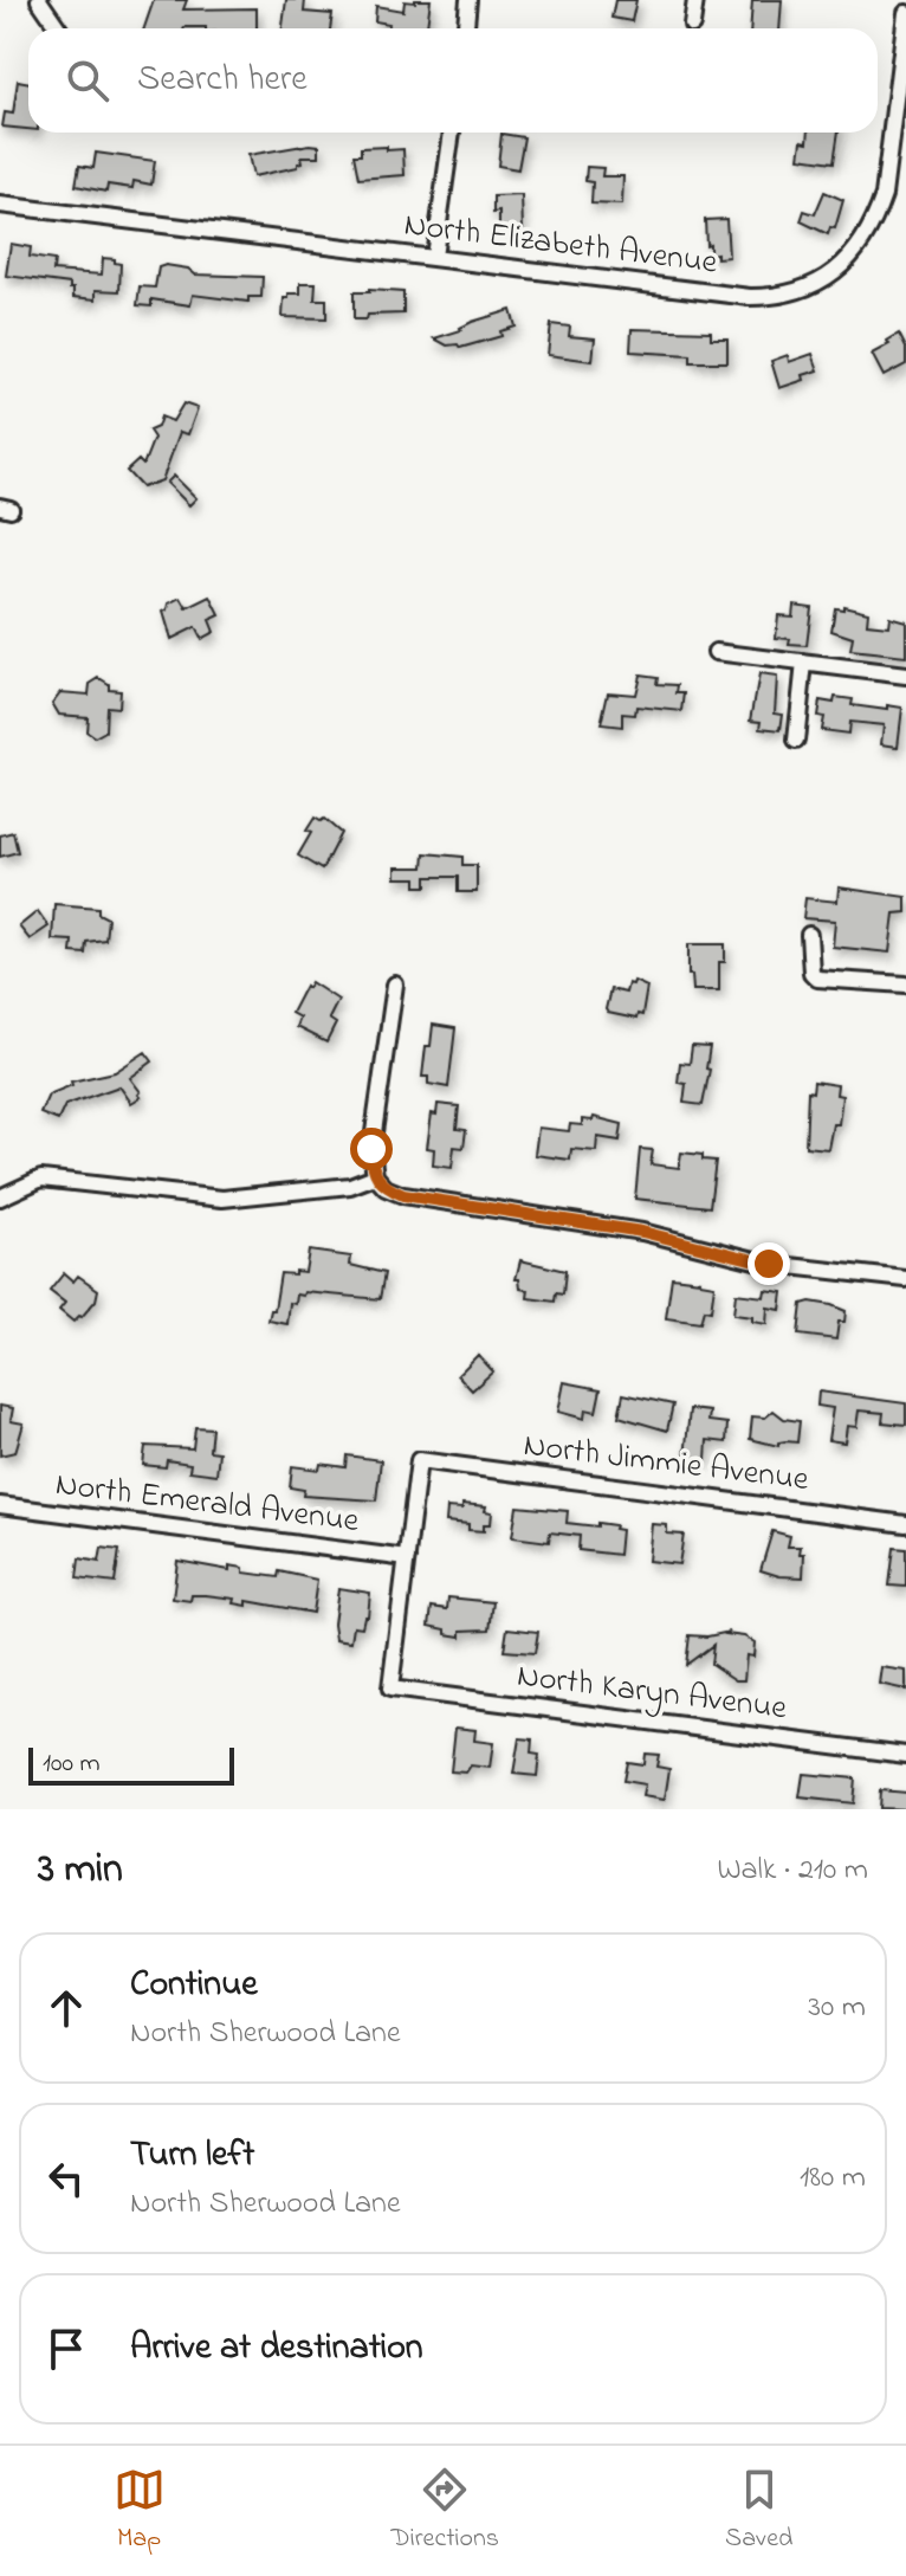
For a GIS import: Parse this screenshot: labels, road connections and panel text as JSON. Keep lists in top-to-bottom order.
{
  "streets": {
    "street": [
      "North Elizabeth Avenue",
      "North Jimmie Avenue",
      "North Emerald Avenue",
      "North Karyn Avenue"
    ]
  },
  "crossings": [
    ["North Jimmie Avenue", "North Emerald Avenue"],
    ["North Jimmie Avenue", "North Karyn Avenue"],
    ["North Emerald Avenue", "North Karyn Avenue"]
  ],
  "scale_bar": "100 m",
  "page": {
    "search": "Search here",
    "scale": "100 m",
    "heading": ["3 min", "Walk · 210 m"],
    "list": [
      ["Continue", "North Sherwood Lane", "30 m"],
      ["Turn left", "North Sherwood Lane", "180 m"],
      "Arrive at destination"
    ],
    "nav": ["Map", "Directions", "Saved"]
  }
}
